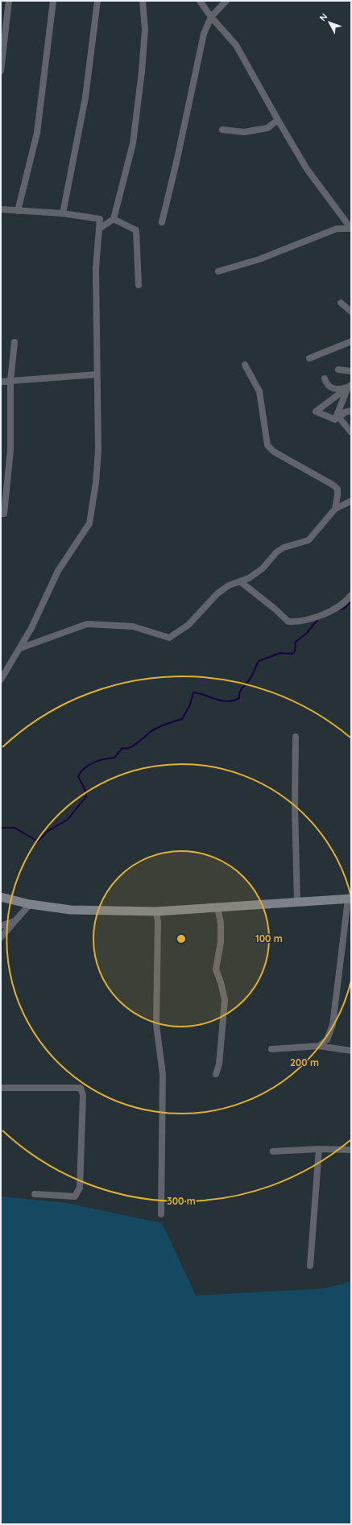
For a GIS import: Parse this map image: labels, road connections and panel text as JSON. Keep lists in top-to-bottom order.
{
  "north": "top left",
  "rings": ["100 m", "200 m", "300 m"]
}
